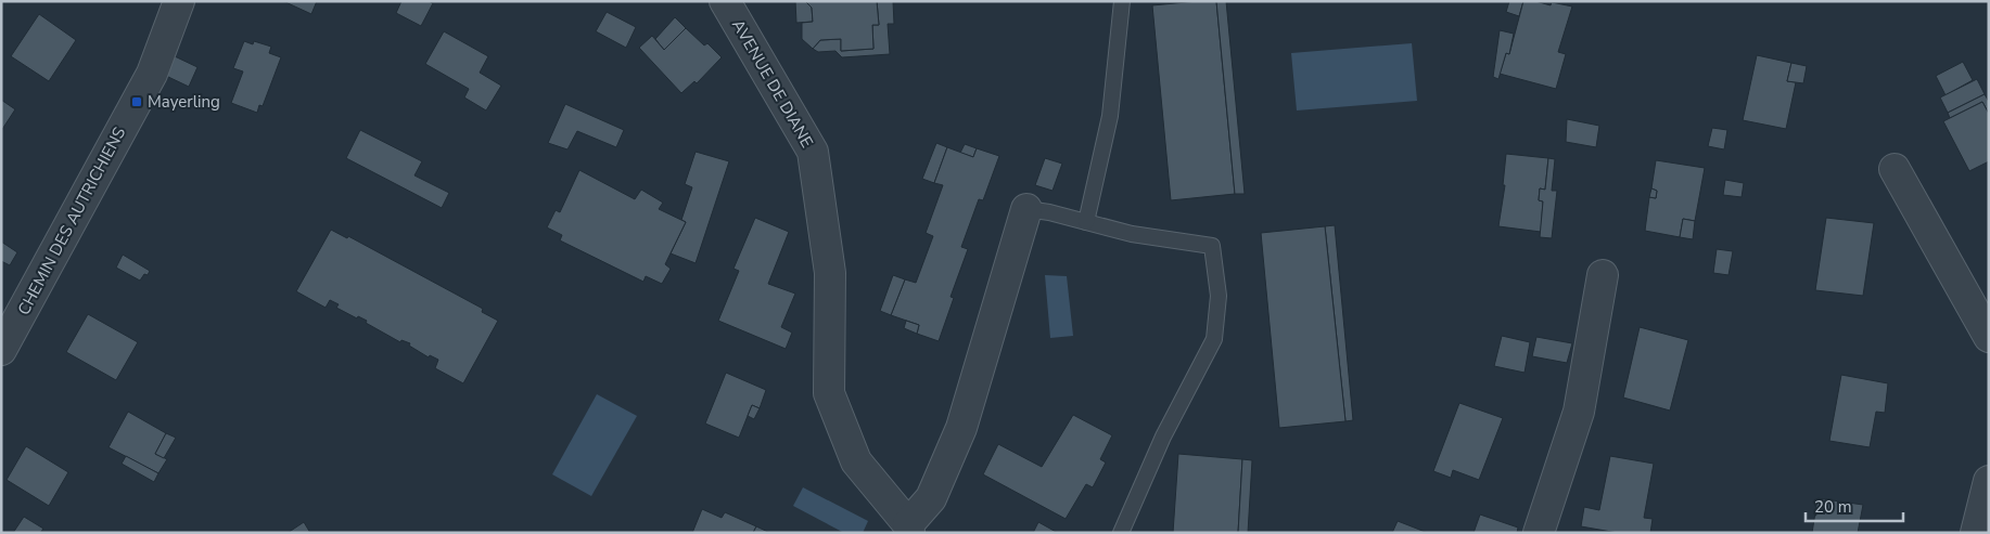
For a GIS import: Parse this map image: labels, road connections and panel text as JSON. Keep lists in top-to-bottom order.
{
  "streets": {
    "street": ["AVENUE DE DIANE", "CHEMIN DES AUTRICHIENS"]
  },
  "places": {
    "transit": ["Mayerling"]
  },
  "scale_bar": "20 m"
}
